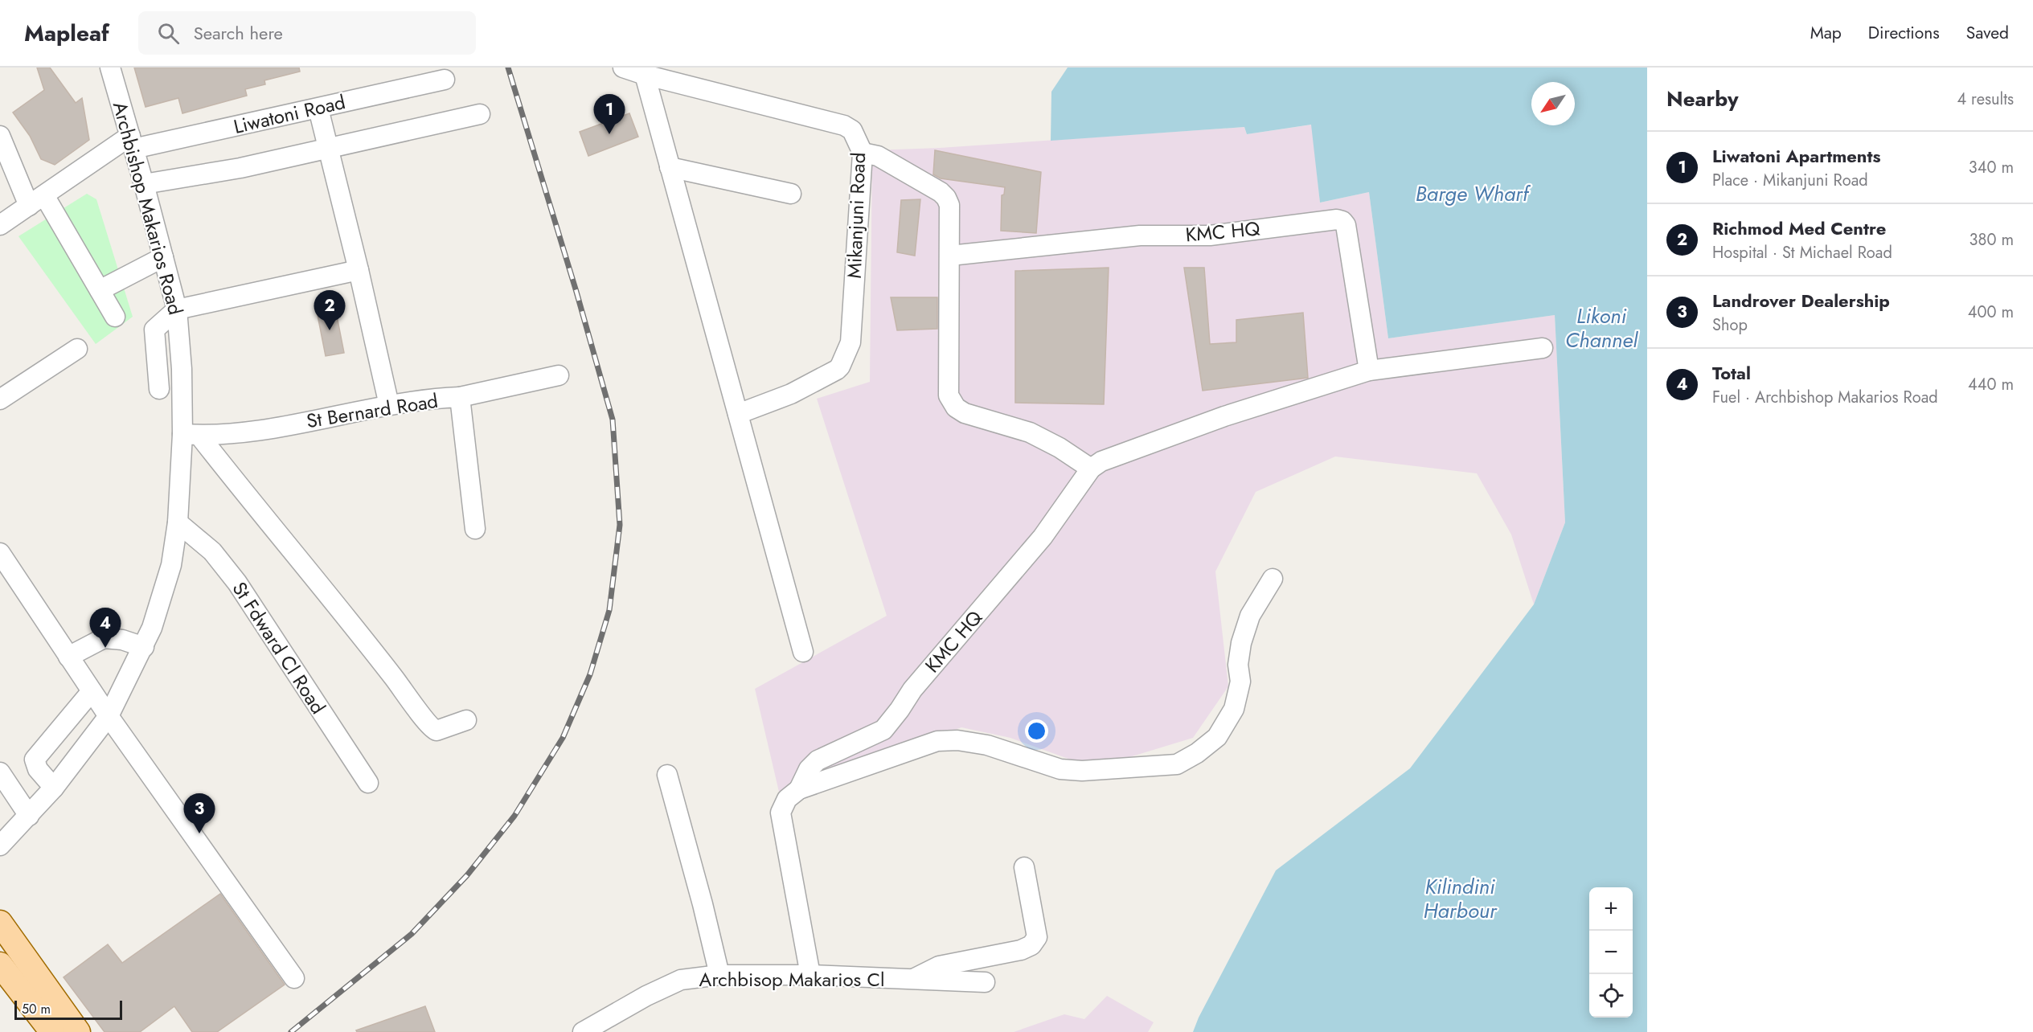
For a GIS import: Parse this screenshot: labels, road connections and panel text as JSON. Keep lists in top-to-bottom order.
{
  "streets": {
    "street": [
      "Liwatoni Road",
      "Archbishop Makarios Road",
      "Mikanjuni Road",
      "KMC HQ",
      "St Bernard Road",
      "St Fdward Cl Road",
      "Archbisop Makarios Cl"
    ]
  },
  "crossings": [
    ["Liwatoni Road", "Archbishop Makarios Road"],
    ["Archbishop Makarios Road", "St Bernard Road"],
    ["Archbishop Makarios Road", "St Fdward Cl Road"]
  ],
  "water": ["Barge Wharf", "Likoni Channel", "Kilindini Harbour"],
  "scale_bar": "50 m",
  "north": "bottom left",
  "page": {
    "header": "Mapleaf",
    "search": "Search here",
    "nav": ["Map", "Directions", "Saved"],
    "heading": ["Nearby", "4 results"],
    "pins": [
      "1",
      "2",
      "4",
      "3"
    ],
    "list": [
      {
        "mark": "1",
        "name": "Liwatoni Apartments",
        "note": "Place · Mikanjuni Road",
        "value": "340 m"
      },
      {
        "mark": "2",
        "name": "Richmod Med Centre",
        "note": "Hospital · St Michael Road",
        "value": "380 m"
      },
      {
        "mark": "3",
        "name": "Landrover Dealership",
        "note": "Shop",
        "value": "400 m"
      },
      {
        "mark": "4",
        "name": "Total",
        "note": "Fuel · Archbishop Makarios Road",
        "value": "440 m"
      }
    ],
    "map_buttons": ["+", "−"],
    "scale": "50 m"
  }
}
